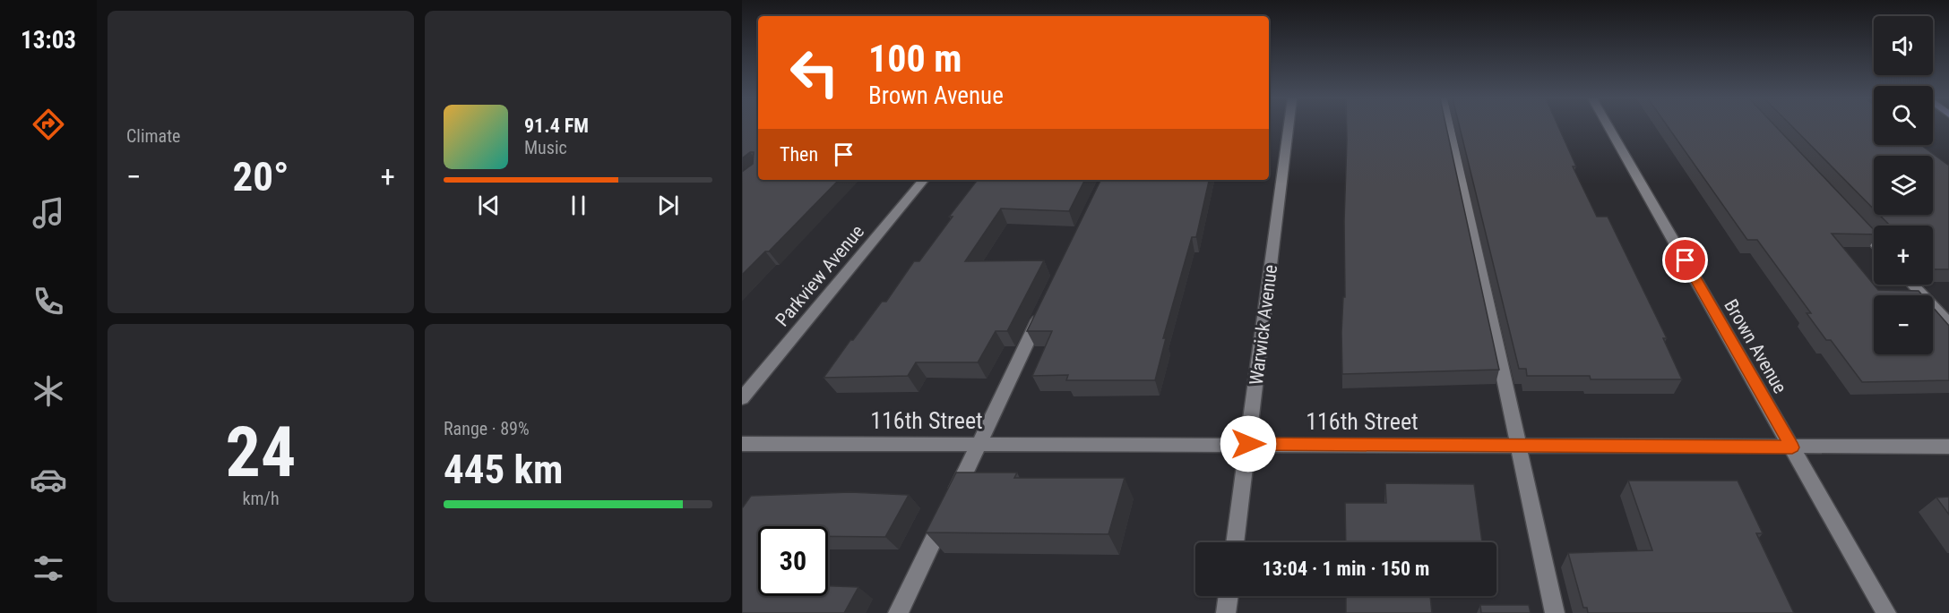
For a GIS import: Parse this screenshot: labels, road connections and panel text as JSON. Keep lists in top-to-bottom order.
{
  "streets": {
    "street": [
      "Parkview Avenue",
      "Warwick Avenue",
      "Brown Avenue",
      "116th Street"
    ]
  },
  "crossings": [
    ["Warwick Avenue", "116th Street"],
    ["Brown Avenue", "116th Street"]
  ],
  "page": {
    "tabs": "13:03",
    "tile": [
      "Climate",
      ["24", "km/h"],
      ["Range · 89%", "445 km"]
    ],
    "map_buttons": ["+", "−"],
    "turn": ["100 m", "Brown Avenue"],
    "song": ["91.4 FM", "Music"],
    "then": "Then",
    "heat": ["−", "20°", "+"],
    "limit": "30",
    "trip": "13:04 · 1 min · 150 m"
  }
}
